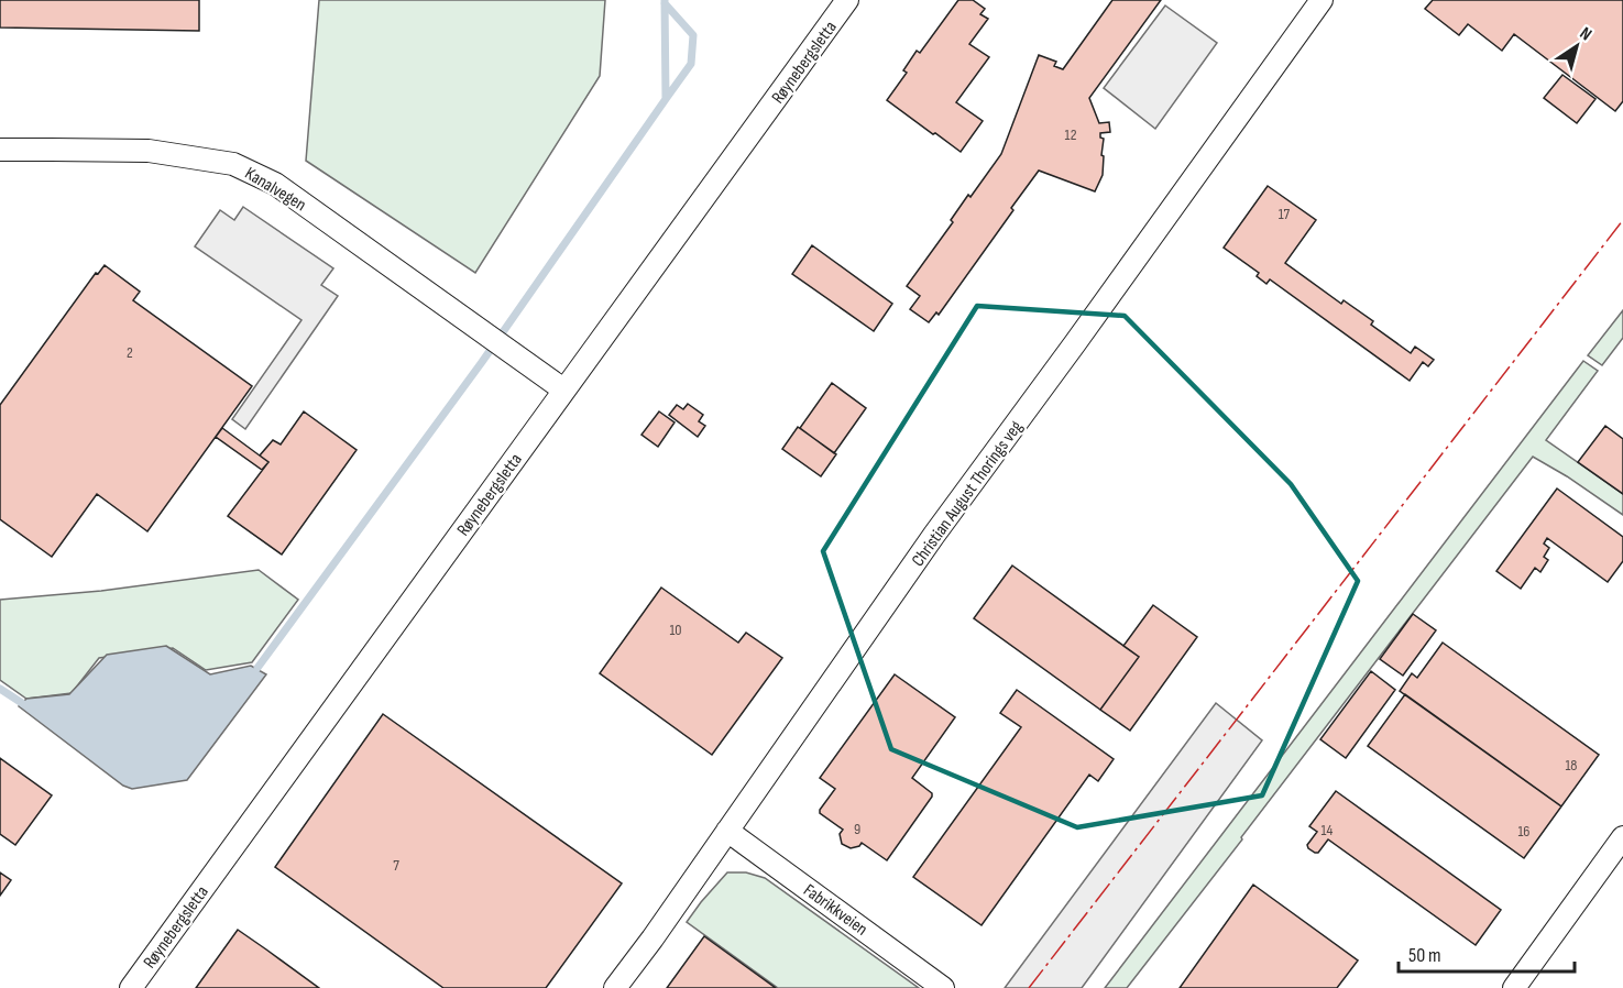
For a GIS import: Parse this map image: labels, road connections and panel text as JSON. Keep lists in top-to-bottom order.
{
  "streets": {
    "street": [
      "Røynebergsletta",
      "Kanalvegen",
      "Christian August Thorings veg",
      "Fabrikkveien"
    ]
  },
  "crossings": [
    ["Røynebergsletta", "Kanalvegen"],
    ["Christian August Thorings veg", "Fabrikkveien"]
  ],
  "house_numbers": [
    "12",
    "17",
    "2",
    "10",
    "18",
    "9",
    "14",
    "16",
    "7"
  ],
  "scale_bar": "50 m",
  "north": "top right"
}
